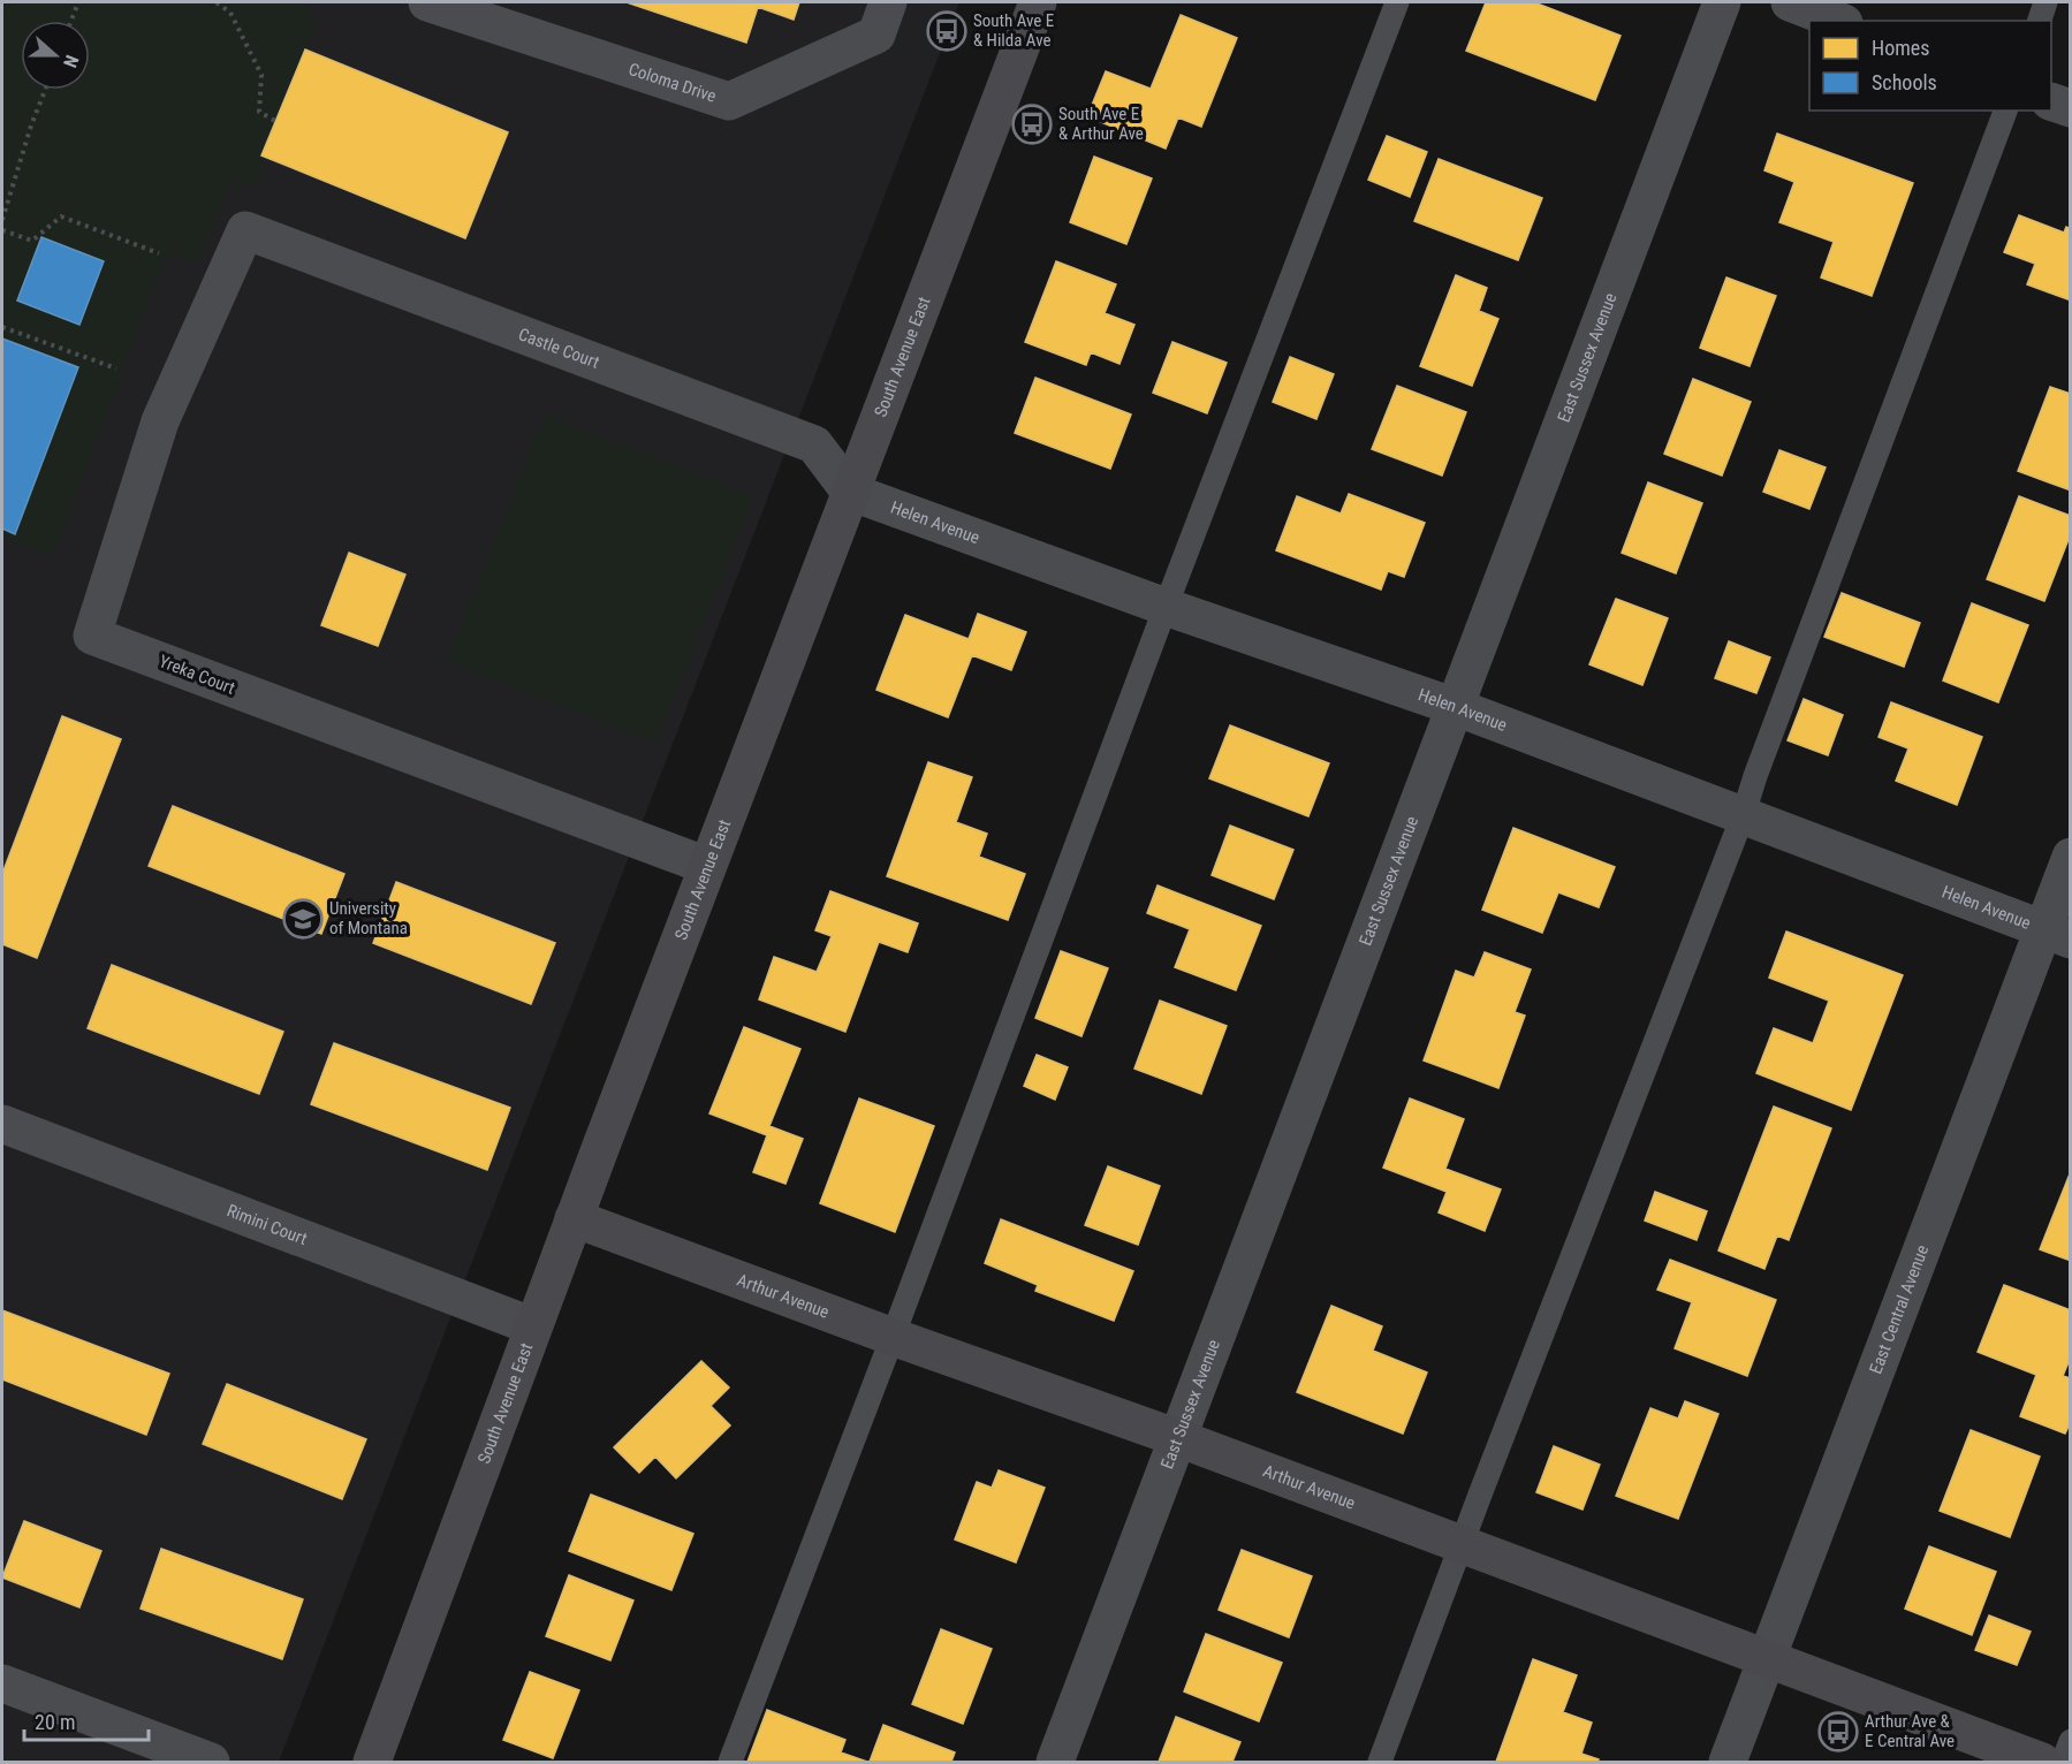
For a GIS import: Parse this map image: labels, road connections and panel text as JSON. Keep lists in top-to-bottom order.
{
  "streets": {
    "street": [
      "Coloma Drive",
      "Castle Court",
      "South Avenue East",
      "East Sussex Avenue",
      "Helen Avenue",
      "Yreka Court",
      "Rimini Court",
      "Arthur Avenue",
      "East Central Avenue"
    ]
  },
  "crossings": [
    ["Castle Court", "South Avenue East"],
    ["Castle Court", "Helen Avenue"],
    ["Castle Court", "Yreka Court"],
    ["South Avenue East", "Helen Avenue"],
    ["South Avenue East", "Yreka Court"],
    ["South Avenue East", "Rimini Court"],
    ["South Avenue East", "Arthur Avenue"],
    ["East Sussex Avenue", "Helen Avenue"],
    ["East Sussex Avenue", "Arthur Avenue"],
    ["Helen Avenue", "East Central Avenue"],
    ["Arthur Avenue", "East Central Avenue"]
  ],
  "places": {
    "bus stop": ["South Ave E & Hilda Ave", "South Ave E & Arthur Ave", "Arthur Ave & E Central Ave"],
    "school or university": ["University of Montana"]
  },
  "legend": ["Homes", "Schools"],
  "scale_bar": "20 m",
  "north": "right"
}
